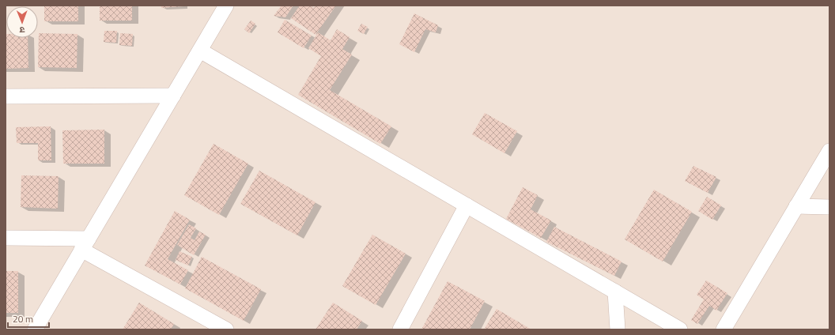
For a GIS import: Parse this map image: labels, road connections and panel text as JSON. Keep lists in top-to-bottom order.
{
  "scale_bar": "20 m",
  "north": "bottom"
}
